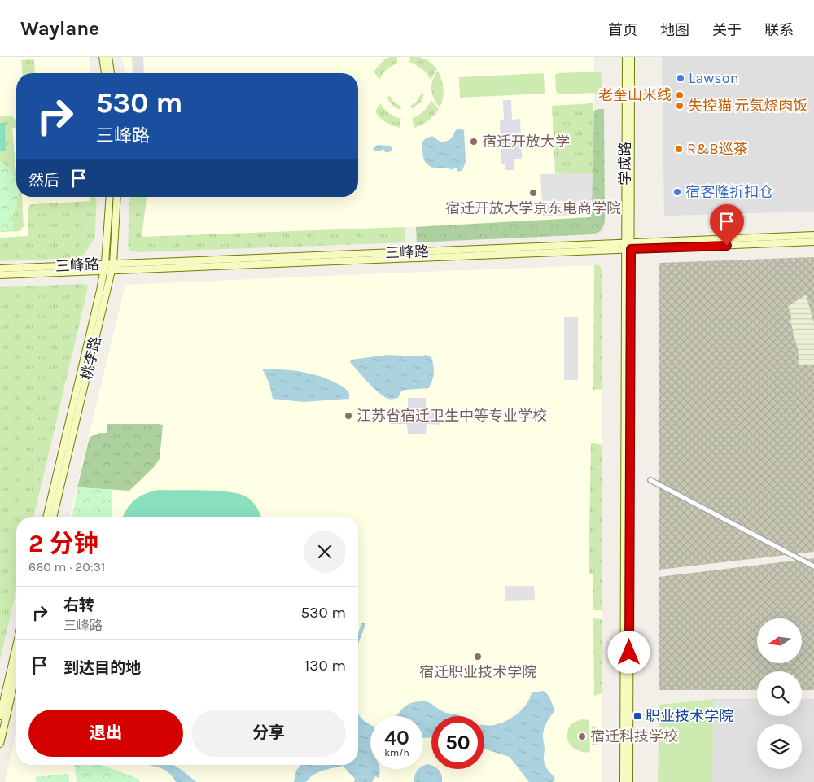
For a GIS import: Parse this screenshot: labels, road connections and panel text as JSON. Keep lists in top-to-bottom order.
{
  "streets": {
    "main road": ["学成路", "三峰路", "桃李路"]
  },
  "crossings": [
    ["学成路", "三峰路"],
    ["三峰路", "桃李路"]
  ],
  "places": {
    "other": [
      "Lawson",
      "老奎山米线",
      "失控猫·元気烧肉饭",
      "宿迁开放大学",
      "R&B巡茶",
      "宿客隆折扣仓",
      "宿迁开放大学京东电商学院",
      "江苏省宿迁卫生中等专业学校",
      "宿迁职业技术学院",
      "宿迁科技学校"
    ],
    "transit": ["职业技术学院"]
  },
  "north": "left",
  "page": {
    "header": "Waylane",
    "nav": [
      "首页",
      "地图",
      "关于",
      "联系"
    ],
    "turn": ["530 m", "三峰路"],
    "then": "然后",
    "heading": ["2 分钟", "660 m · 20:31"],
    "list": [
      {
        "name": "右转",
        "note": "三峰路",
        "value": "530 m"
      },
      {
        "name": "到达目的地",
        "value": "130 m"
      }
    ],
    "buttons": ["退出", "分享"],
    "speed": "40 km/h",
    "limit": "50"
  }
}
